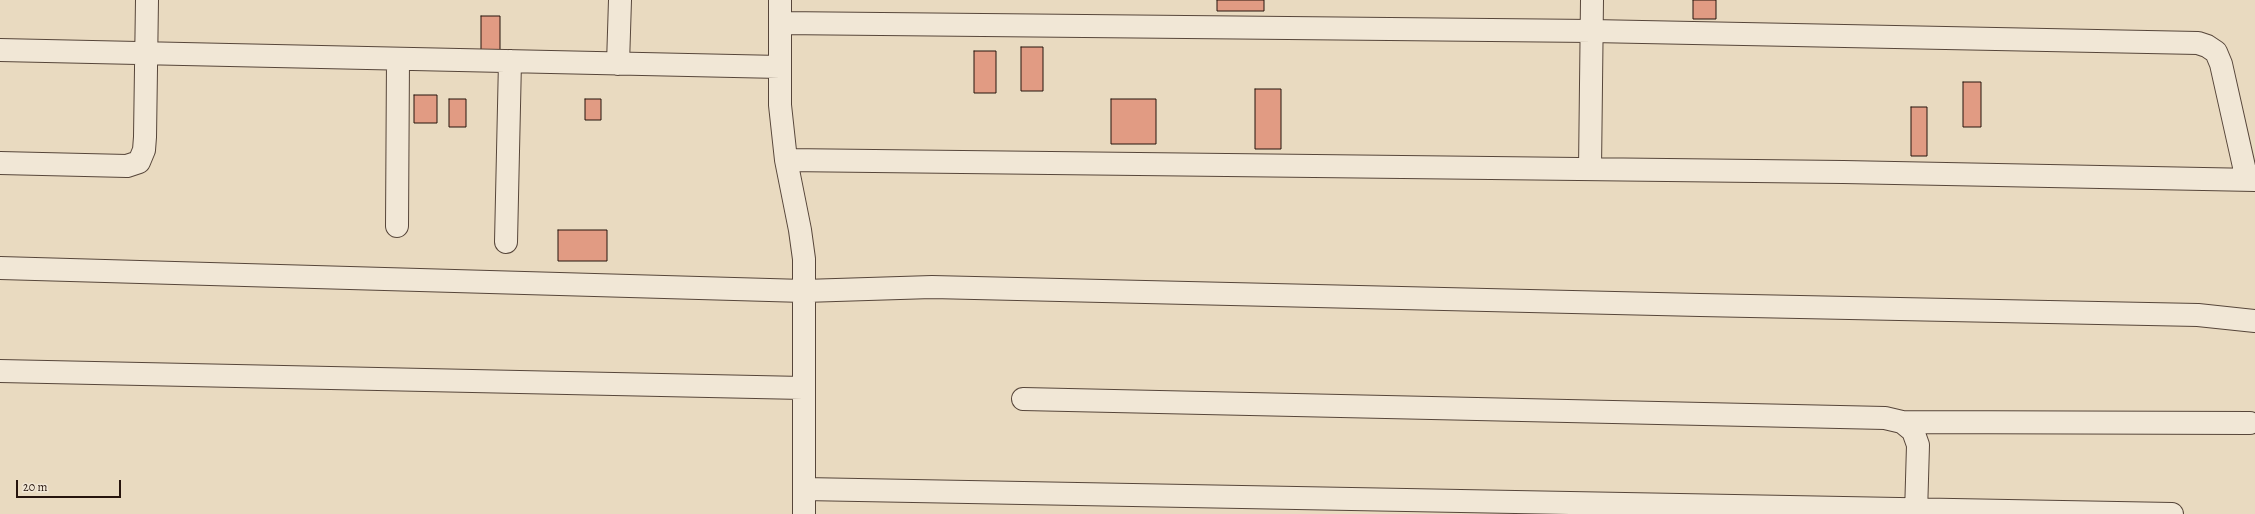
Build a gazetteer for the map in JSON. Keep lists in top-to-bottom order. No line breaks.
{"scale_bar":"20 m"}
